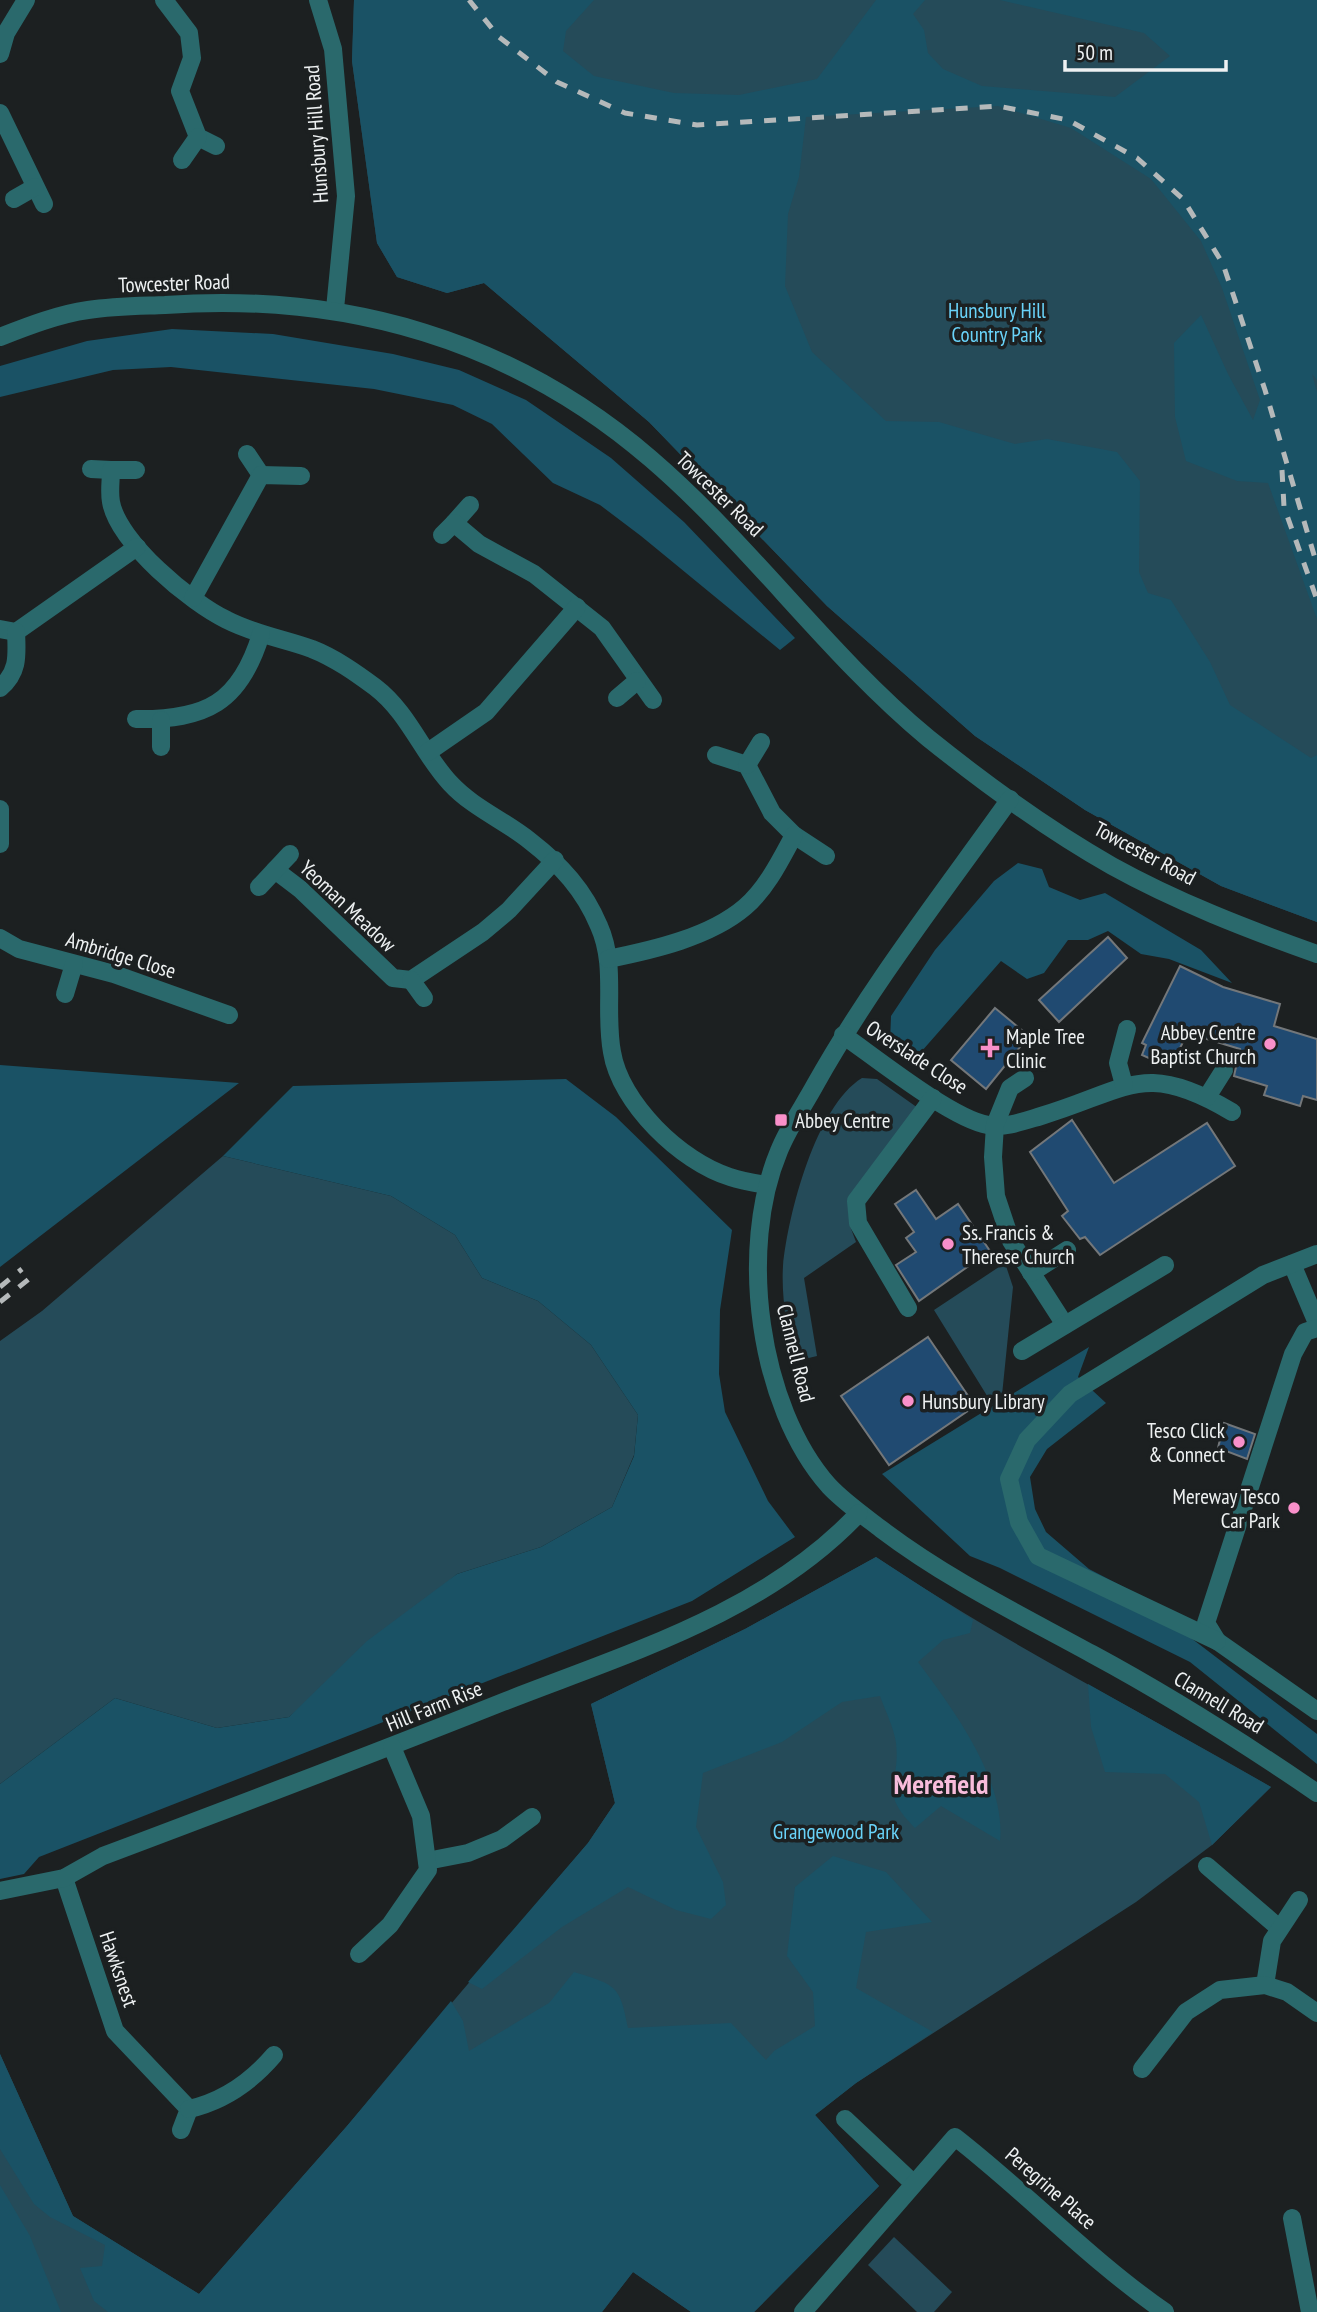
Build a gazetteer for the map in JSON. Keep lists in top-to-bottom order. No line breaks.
{"streets":{"street":["Hunsbury Hill Road","Towcester Road","Yeoman Meadow","Ambridge Close","Overslade Close","Clannell Road","Hill Farm Rise","Hawksnest","Peregrine Place"]},"crossings":[["Hunsbury Hill Road","Towcester Road"],["Towcester Road","Clannell Road"],["Overslade Close","Clannell Road"],["Clannell Road","Hill Farm Rise"],["Hill Farm Rise","Hawksnest"]],"districts":["Merefield"],"parks":["Hunsbury Hill Country Park","Grangewood Park"],"places":{"other":["Abbey Centre Baptist Church","Ss. Francis & Therese Church","Hunsbury Library","Tesco Click & Connect","Mereway Tesco Car Park"],"health":["Maple Tree Clinic"],"transit":["Abbey Centre"]},"scale_bar":"50 m"}
